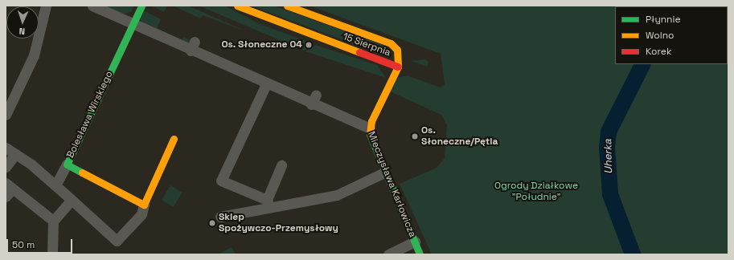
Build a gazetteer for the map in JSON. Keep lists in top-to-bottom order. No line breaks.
{"streets":{"street":["15 Sierpnia","Bolesława Wirskiego","Mieczysława Karłowicza"]},"water":["Uherka"],"parks":["Ogrody Działkowe \"Południe\""],"places":["Os. Słoneczne 04","Os. Słoneczne/Pętla","Sklep Spożywczo-Przemysłowy"],"legend":["Płynnie","Wolno","Korek"],"scale_bar":"50 m","north":"bottom"}
